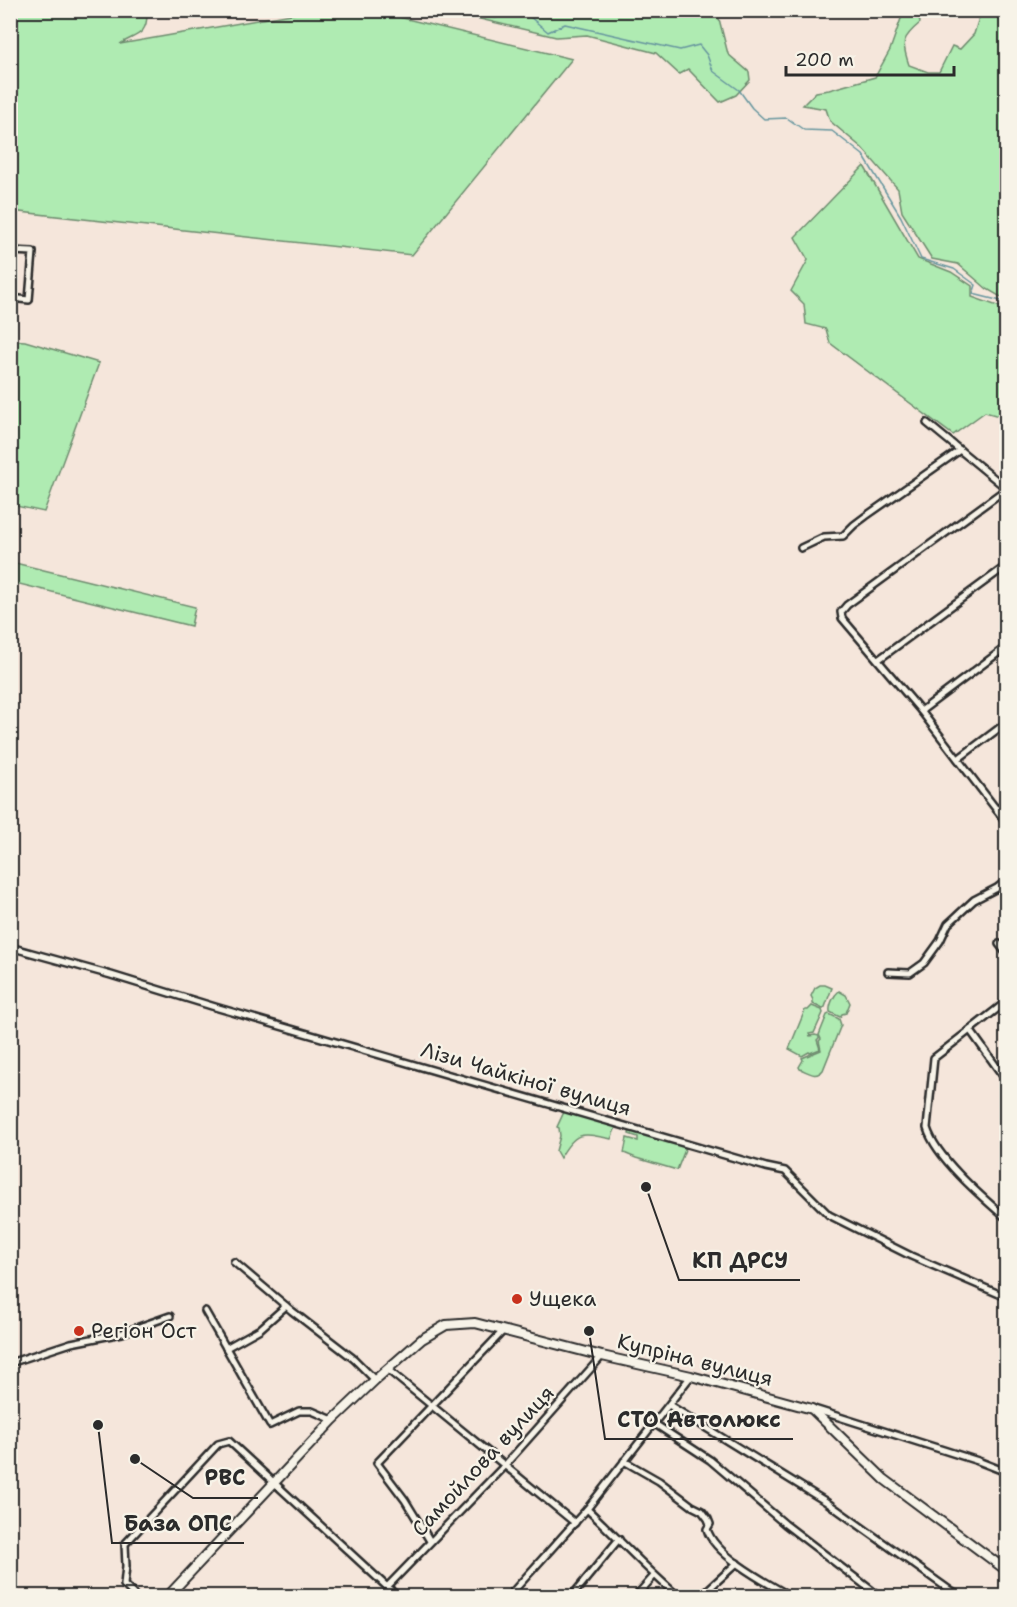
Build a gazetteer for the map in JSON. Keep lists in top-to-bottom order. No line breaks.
{"streets":{"main road":["Купріна вулиця"],"street":["Лізи Чайкіної вулиця","Самойлова вулиця"]},"crossings":[["Купріна вулиця","Самойлова вулиця"]],"places":["КП ДРСУ","Ущека","Регіон Ост","СТО Автолюкс","База ОПС","РВС"],"scale_bar":"200 m"}
